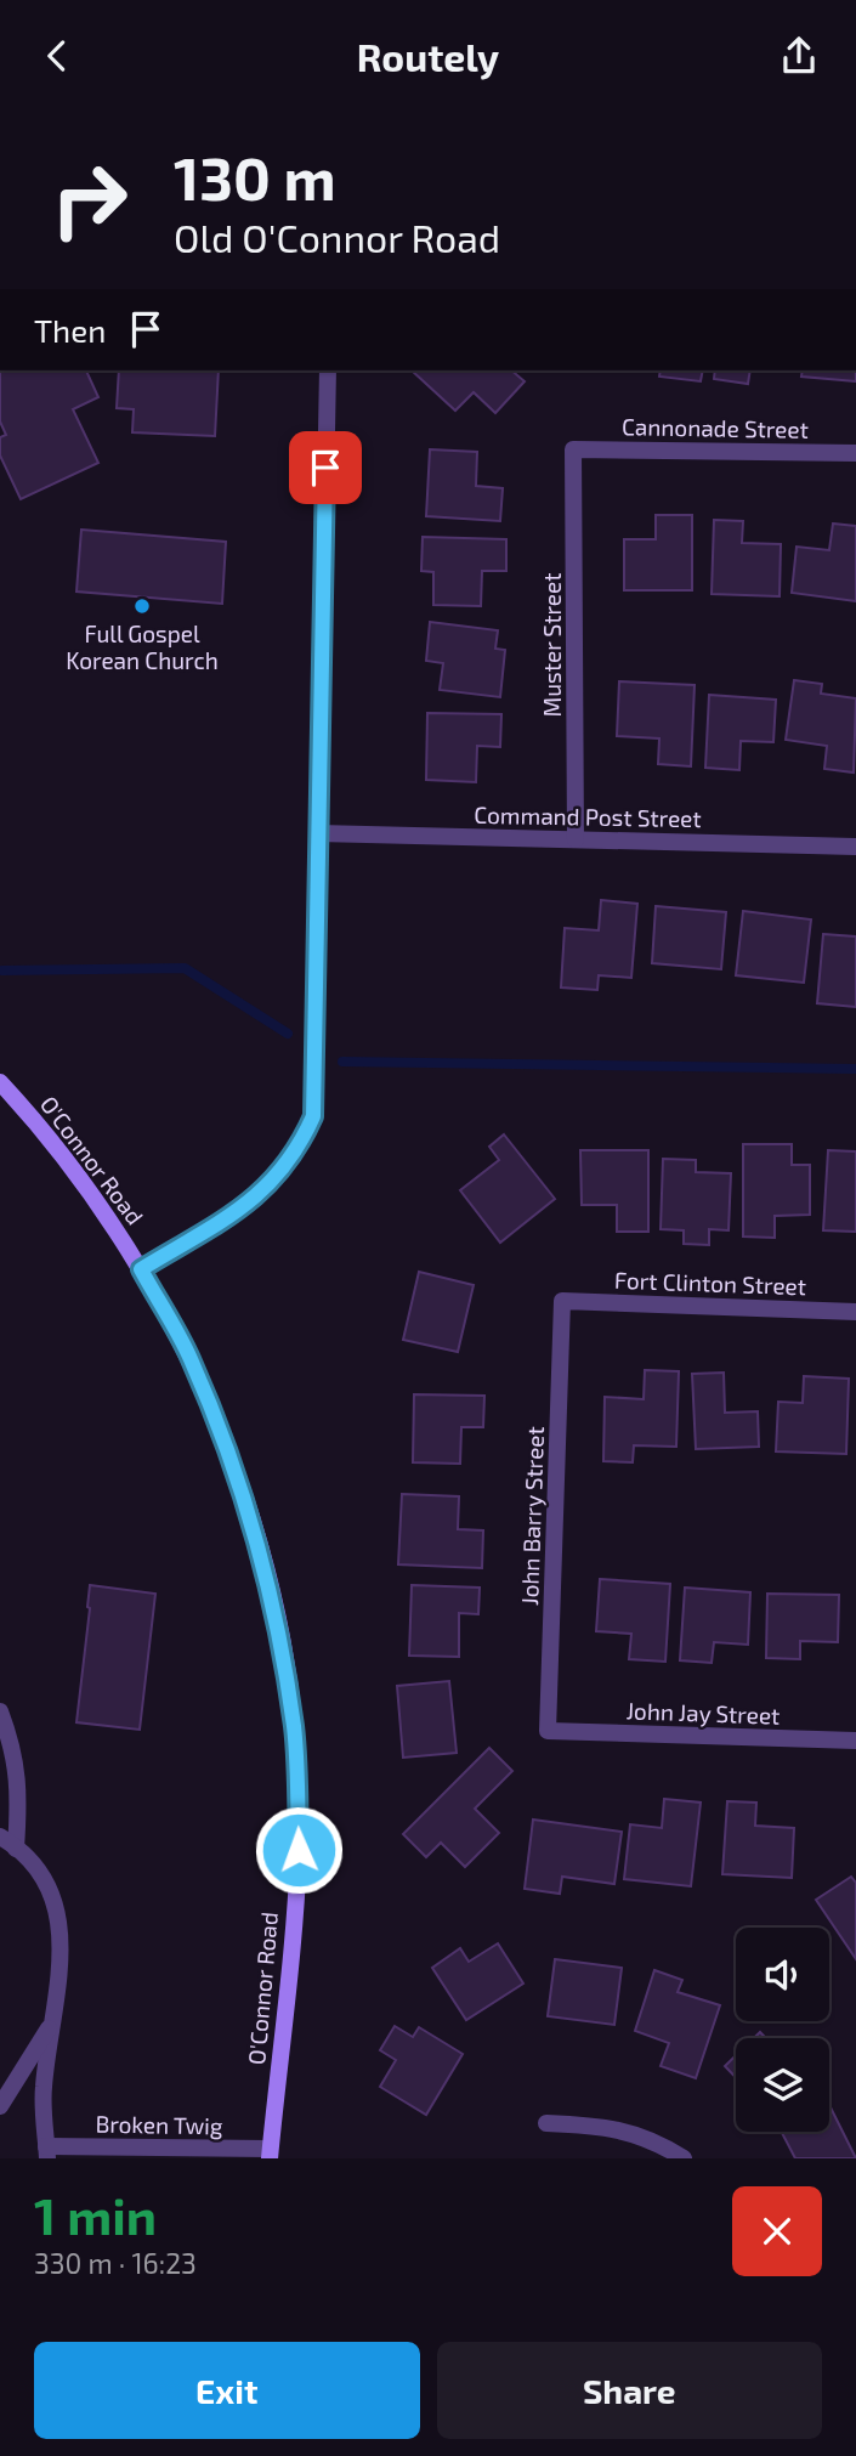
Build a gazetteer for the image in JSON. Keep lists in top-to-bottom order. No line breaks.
{"streets":{"main road":["O'Connor Road"],"street":["Cannonade Street","Muster Street","Command Post Street","Fort Clinton Street","John Barry Street","John Jay Street","Broken Twig"]},"crossings":[["Cannonade Street","Muster Street"],["Muster Street","Command Post Street"],["O'Connor Road","Broken Twig"],["Fort Clinton Street","John Barry Street"],["John Barry Street","John Jay Street"]],"places":["Full Gospel Korean Church"],"page":{"header":"Routely","turn":["130 m","Old O'Connor Road"],"then":"Then","heading":["1 min","330 m · 16:23"],"buttons":["Exit","Share"]}}
